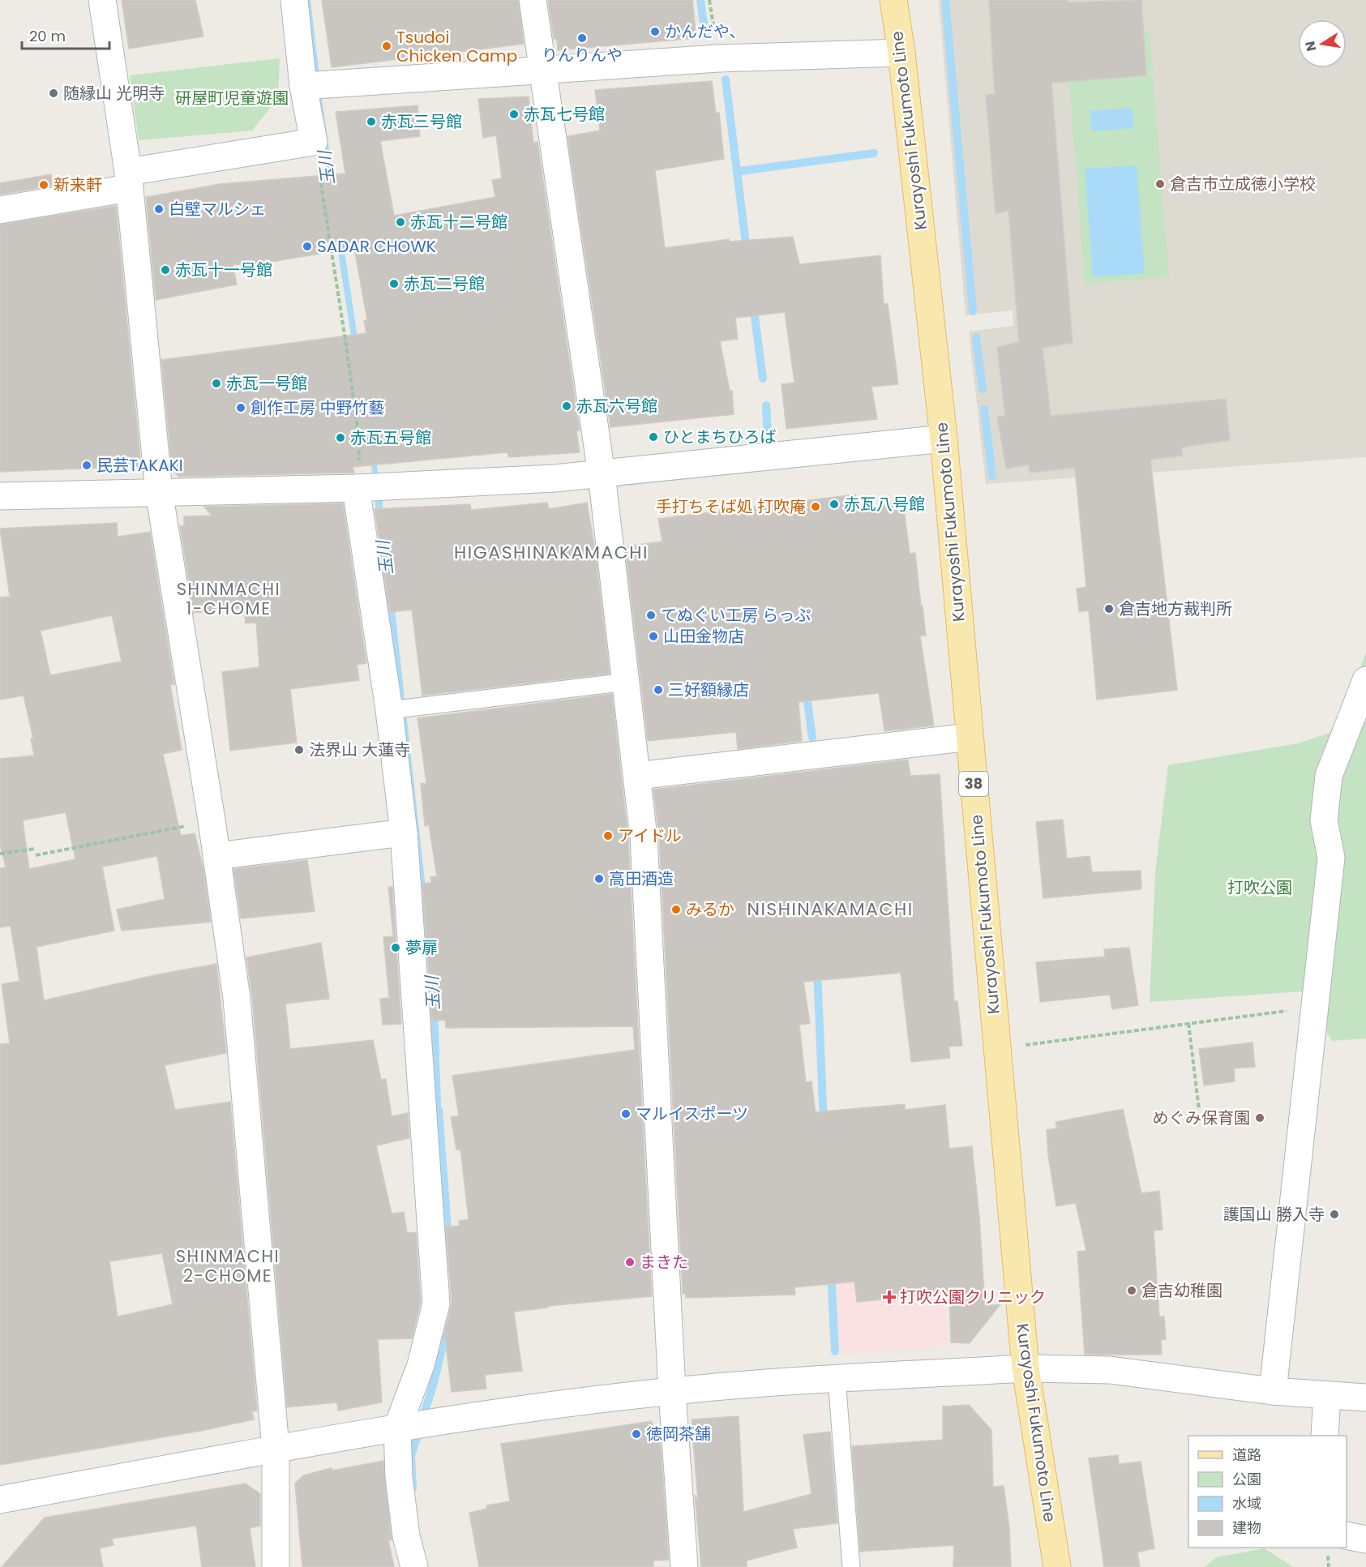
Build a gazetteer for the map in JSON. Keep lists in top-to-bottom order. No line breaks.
{"streets":{"main road":["Kurayoshi Fukumoto Line","38"]},"districts":["HIGASHINAKAMACHI","SHINMACHI 1-CHOME","NISHINAKAMACHI","SHINMACHI 2-CHOME"],"water":["玉川"],"parks":["研屋町児童遊園","打吹公園"],"places":{"other":["かんだや、","りんりんや","Tsudoi Chicken Camp","随縁山 光明寺","赤瓦七号館","赤瓦三号館","倉吉市立成徳小学校","新来軒","白壁マルシェ","赤瓦十二号館","SADAR CHOWK","赤瓦十一号館","赤瓦二号館","赤瓦一号館","赤瓦六号館","創作工房 中野竹藝","ひとまちひろば","赤瓦五号館","民芸TAKAKI","赤瓦八号館","手打ちそば処 打吹庵","倉吉地方裁判所","てぬぐい工房 らっぷ","山田金物店","三好額縁店","法界山 大蓮寺","アイドル","高田酒造","みるか","夢扉","マルイスポーツ","めぐみ保育園","護国山 勝入寺","まきた","倉吉幼稚園","徳岡茶舗"],"health":["打吹公園クリニック"]},"legend":["道路","公園","水域","建物"],"scale_bar":"20 m","north":"left"}
